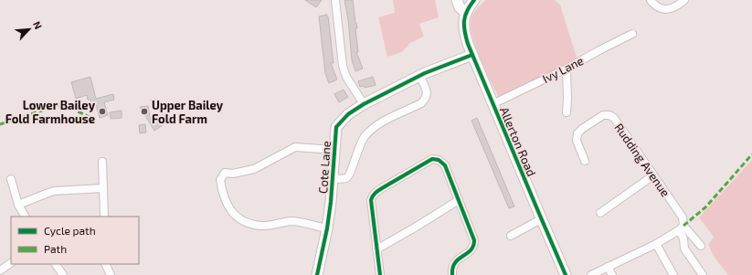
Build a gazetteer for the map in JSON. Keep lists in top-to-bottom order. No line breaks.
{"streets":{"street":["Ivy Lane","Allerton Road","Rudding Avenue","Cote Lane"]},"crossings":[["Ivy Lane","Allerton Road"],["Allerton Road","Cote Lane"]],"places":["Lower Bailey Fold Farmhouse","Upper Bailey Fold Farm"],"legend":["Cycle path","Path"],"north":"top right"}
